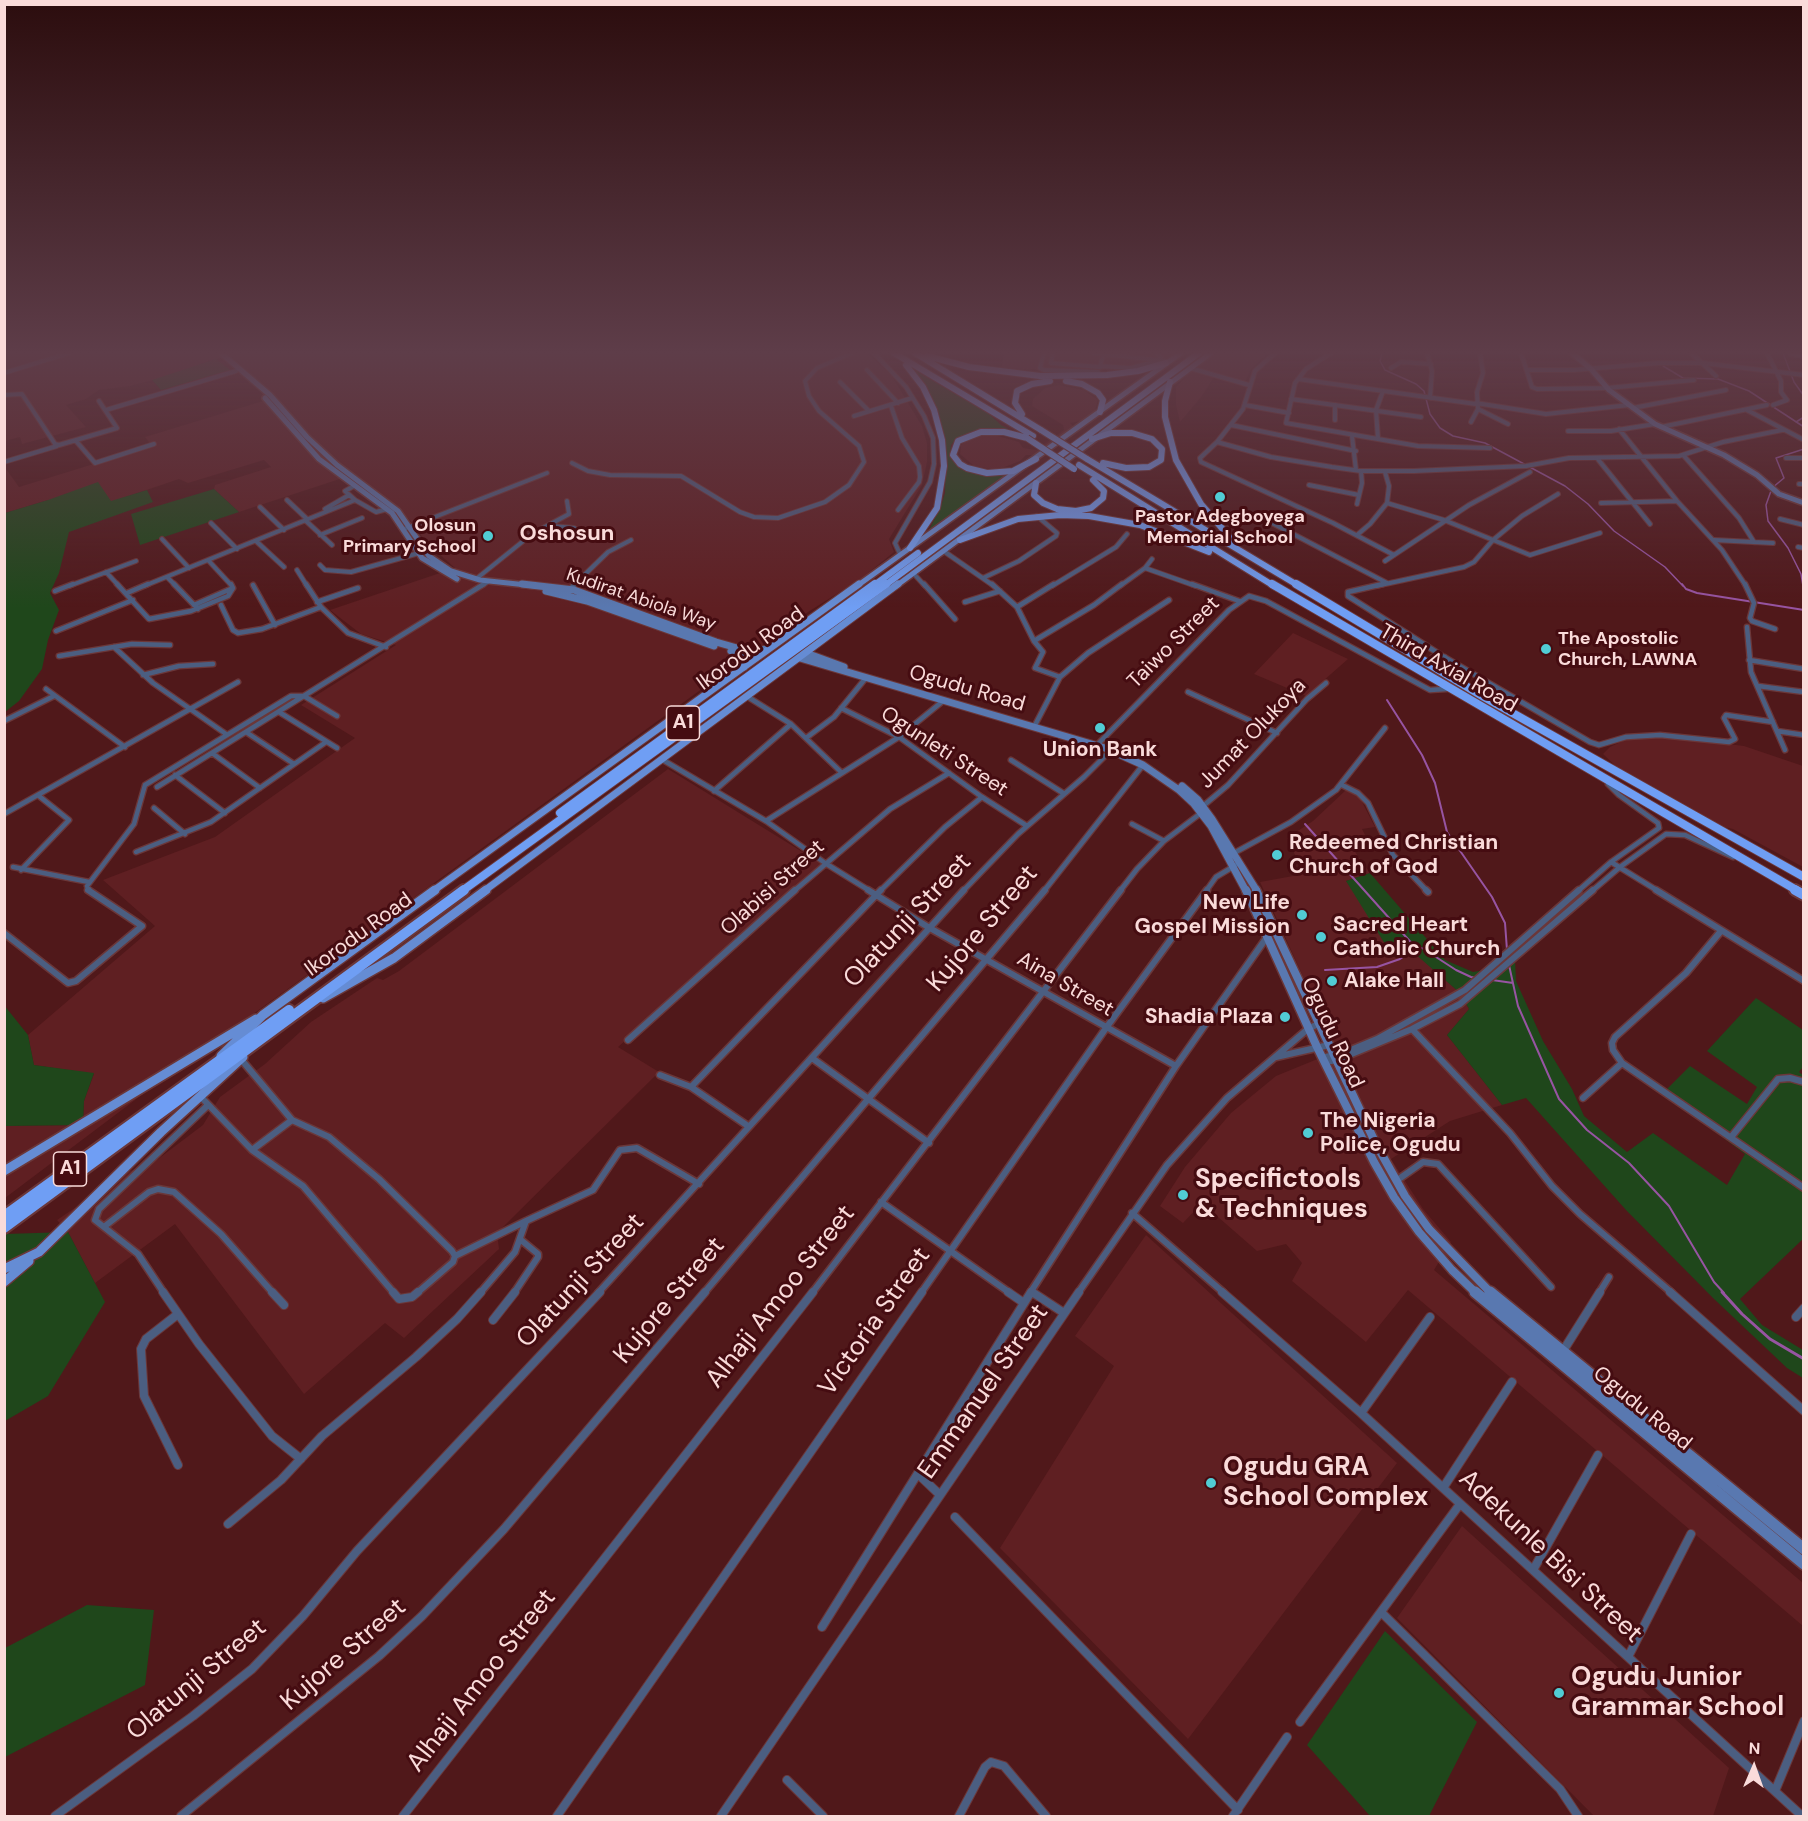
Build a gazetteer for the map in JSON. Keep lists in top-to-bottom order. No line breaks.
{"streets":{"highway":["Ikorodu Road","Third Axial Road","A1"],"main road":["Kudirat Abiola Way","Ogudu Road"],"street":["Taiwo Street","Jumat Olukoya","Ogunleti Street","Olabisi Street","Olatunji Street","Kujore Street","Aina Street","Alhaji Amoo Street","Victoria Street","Emmanuel Street","Adekunle Bisi Street"]},"crossings":[["Kudirat Abiola Way","Ikorodu Road"],["Taiwo Street","Third Axial Road"],["Taiwo Street","Ogudu Road"],["Ikorodu Road","Ogudu Road"],["Ikorodu Road","Aina Street"],["Ogudu Road","Jumat Olukoya"],["Ogudu Road","Olatunji Street"],["Ogudu Road","Kujore Street"],["Ogudu Road","Alhaji Amoo Street"],["Ogudu Road","Victoria Street"],["Ogudu Road","Emmanuel Street"],["Jumat Olukoya","Alhaji Amoo Street"],["Ogunleti Street","Olabisi Street"],["Ogunleti Street","Olatunji Street"],["Olabisi Street","Aina Street"],["Olatunji Street","Aina Street"],["Kujore Street","Aina Street"],["Aina Street","Alhaji Amoo Street"],["Aina Street","Victoria Street"],["Aina Street","Emmanuel Street"],["Emmanuel Street","Adekunle Bisi Street"]],"districts":["Oshosun"],"places":["Pastor Adegboyega Memorial School","Olosun Primary School","The Apostolic Church, LAWNA","Union Bank","Redeemed Christian Church of God","New Life Gospel Mission","Sacred Heart Catholic Church","Alake Hall","Shadia Plaza","The Nigeria Police, Ogudu","Specifictools & Techniques","Ogudu GRA School Complex","Ogudu Junior Grammar School"],"north":"top"}
